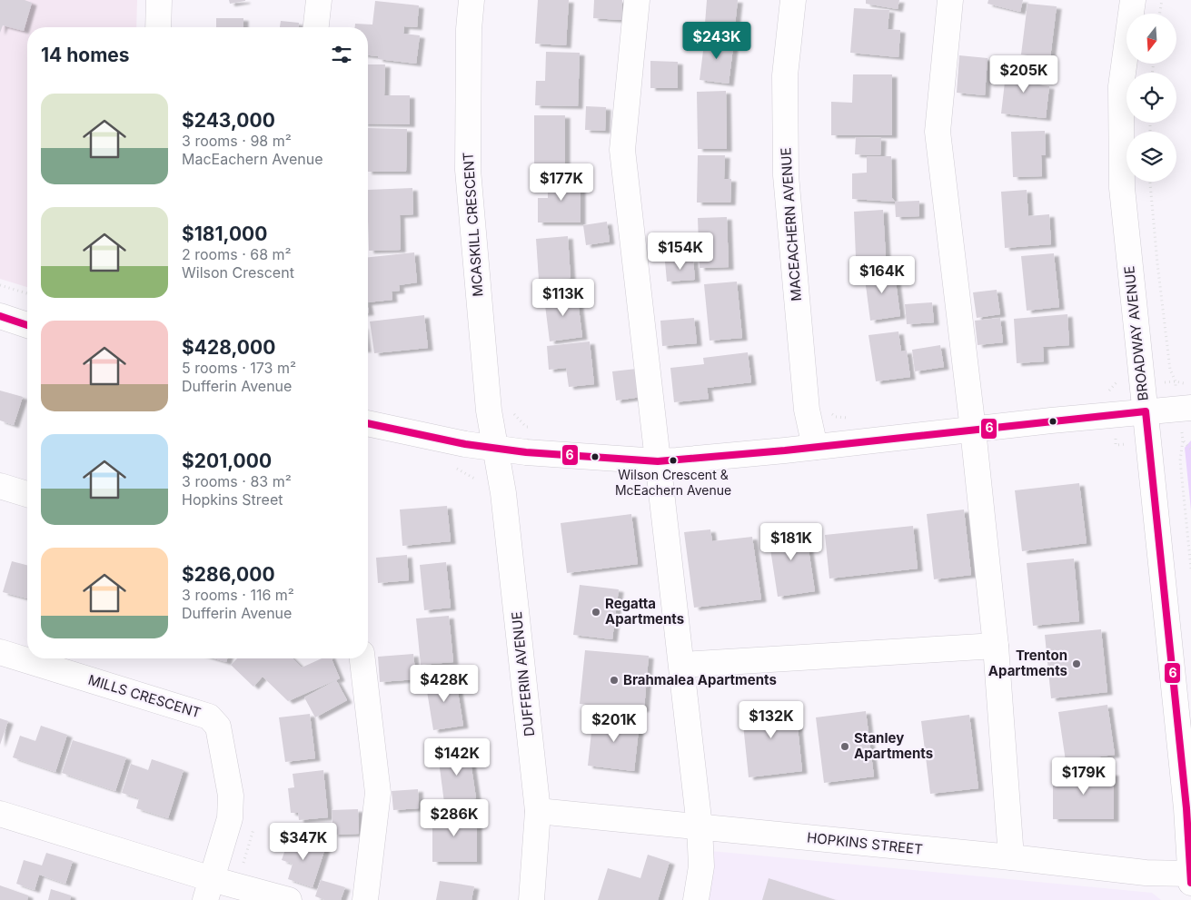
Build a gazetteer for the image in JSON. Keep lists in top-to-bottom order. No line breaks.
{"streets":{"street":["MCASKILL CRESCENT","MACEACHERN AVENUE","BROADWAY AVENUE","DUFFERIN AVENUE","MILLS CRESCENT","HOPKINS STREET"]},"crossings":[["MCASKILL CRESCENT","DUFFERIN AVENUE"],["BROADWAY AVENUE","HOPKINS STREET"],["DUFFERIN AVENUE","HOPKINS STREET"]],"places":["Wilson Crescent & McEachern Avenue","Regatta Apartments","Trenton Apartments","Brahmalea Apartments","Stanley Apartments"],"lines":["transit line 6"],"north":"bottom","page":{"price":["$243K","$205K","$177K","$154K","$164K","$113K","$181K","$428K","$132K","$201K","$142K","$179K","$286K","$347K"],"heading":"14 homes","list":[{"name":"$243,000","note":"3 rooms · 98 m² · MacEachern Avenue"},{"name":"$181,000","note":"2 rooms · 68 m² · Wilson Crescent"},{"name":"$428,000","note":"5 rooms · 173 m² · Dufferin Avenue"},{"name":"$201,000","note":"3 rooms · 83 m² · Hopkins Street"},{"name":"$286,000","note":"3 rooms · 116 m² · Dufferin Avenue"}]}}
